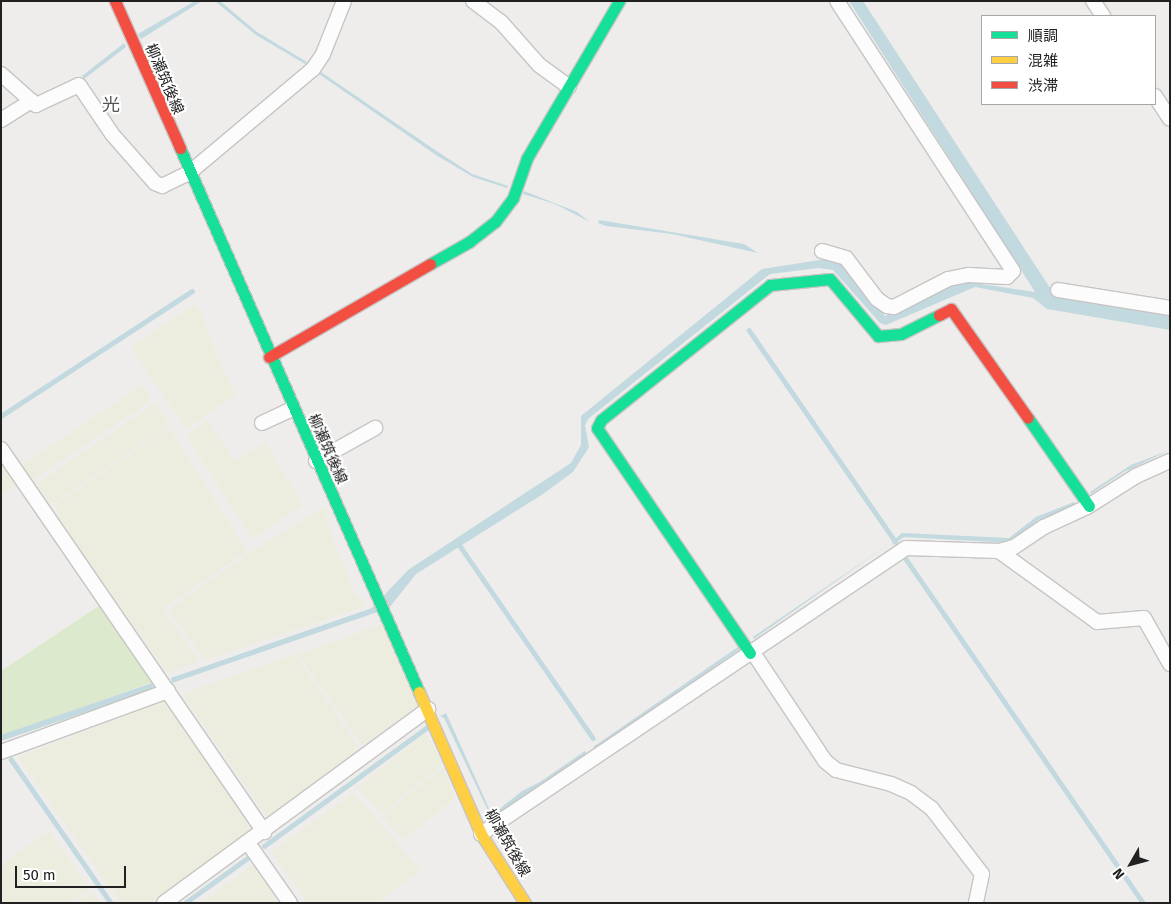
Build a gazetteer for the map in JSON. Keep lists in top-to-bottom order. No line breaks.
{"streets":{"street":["柳瀬筑後線"]},"districts":["光"],"legend":["順調","混雑","渋滞"],"scale_bar":"50 m","north":"bottom left"}
